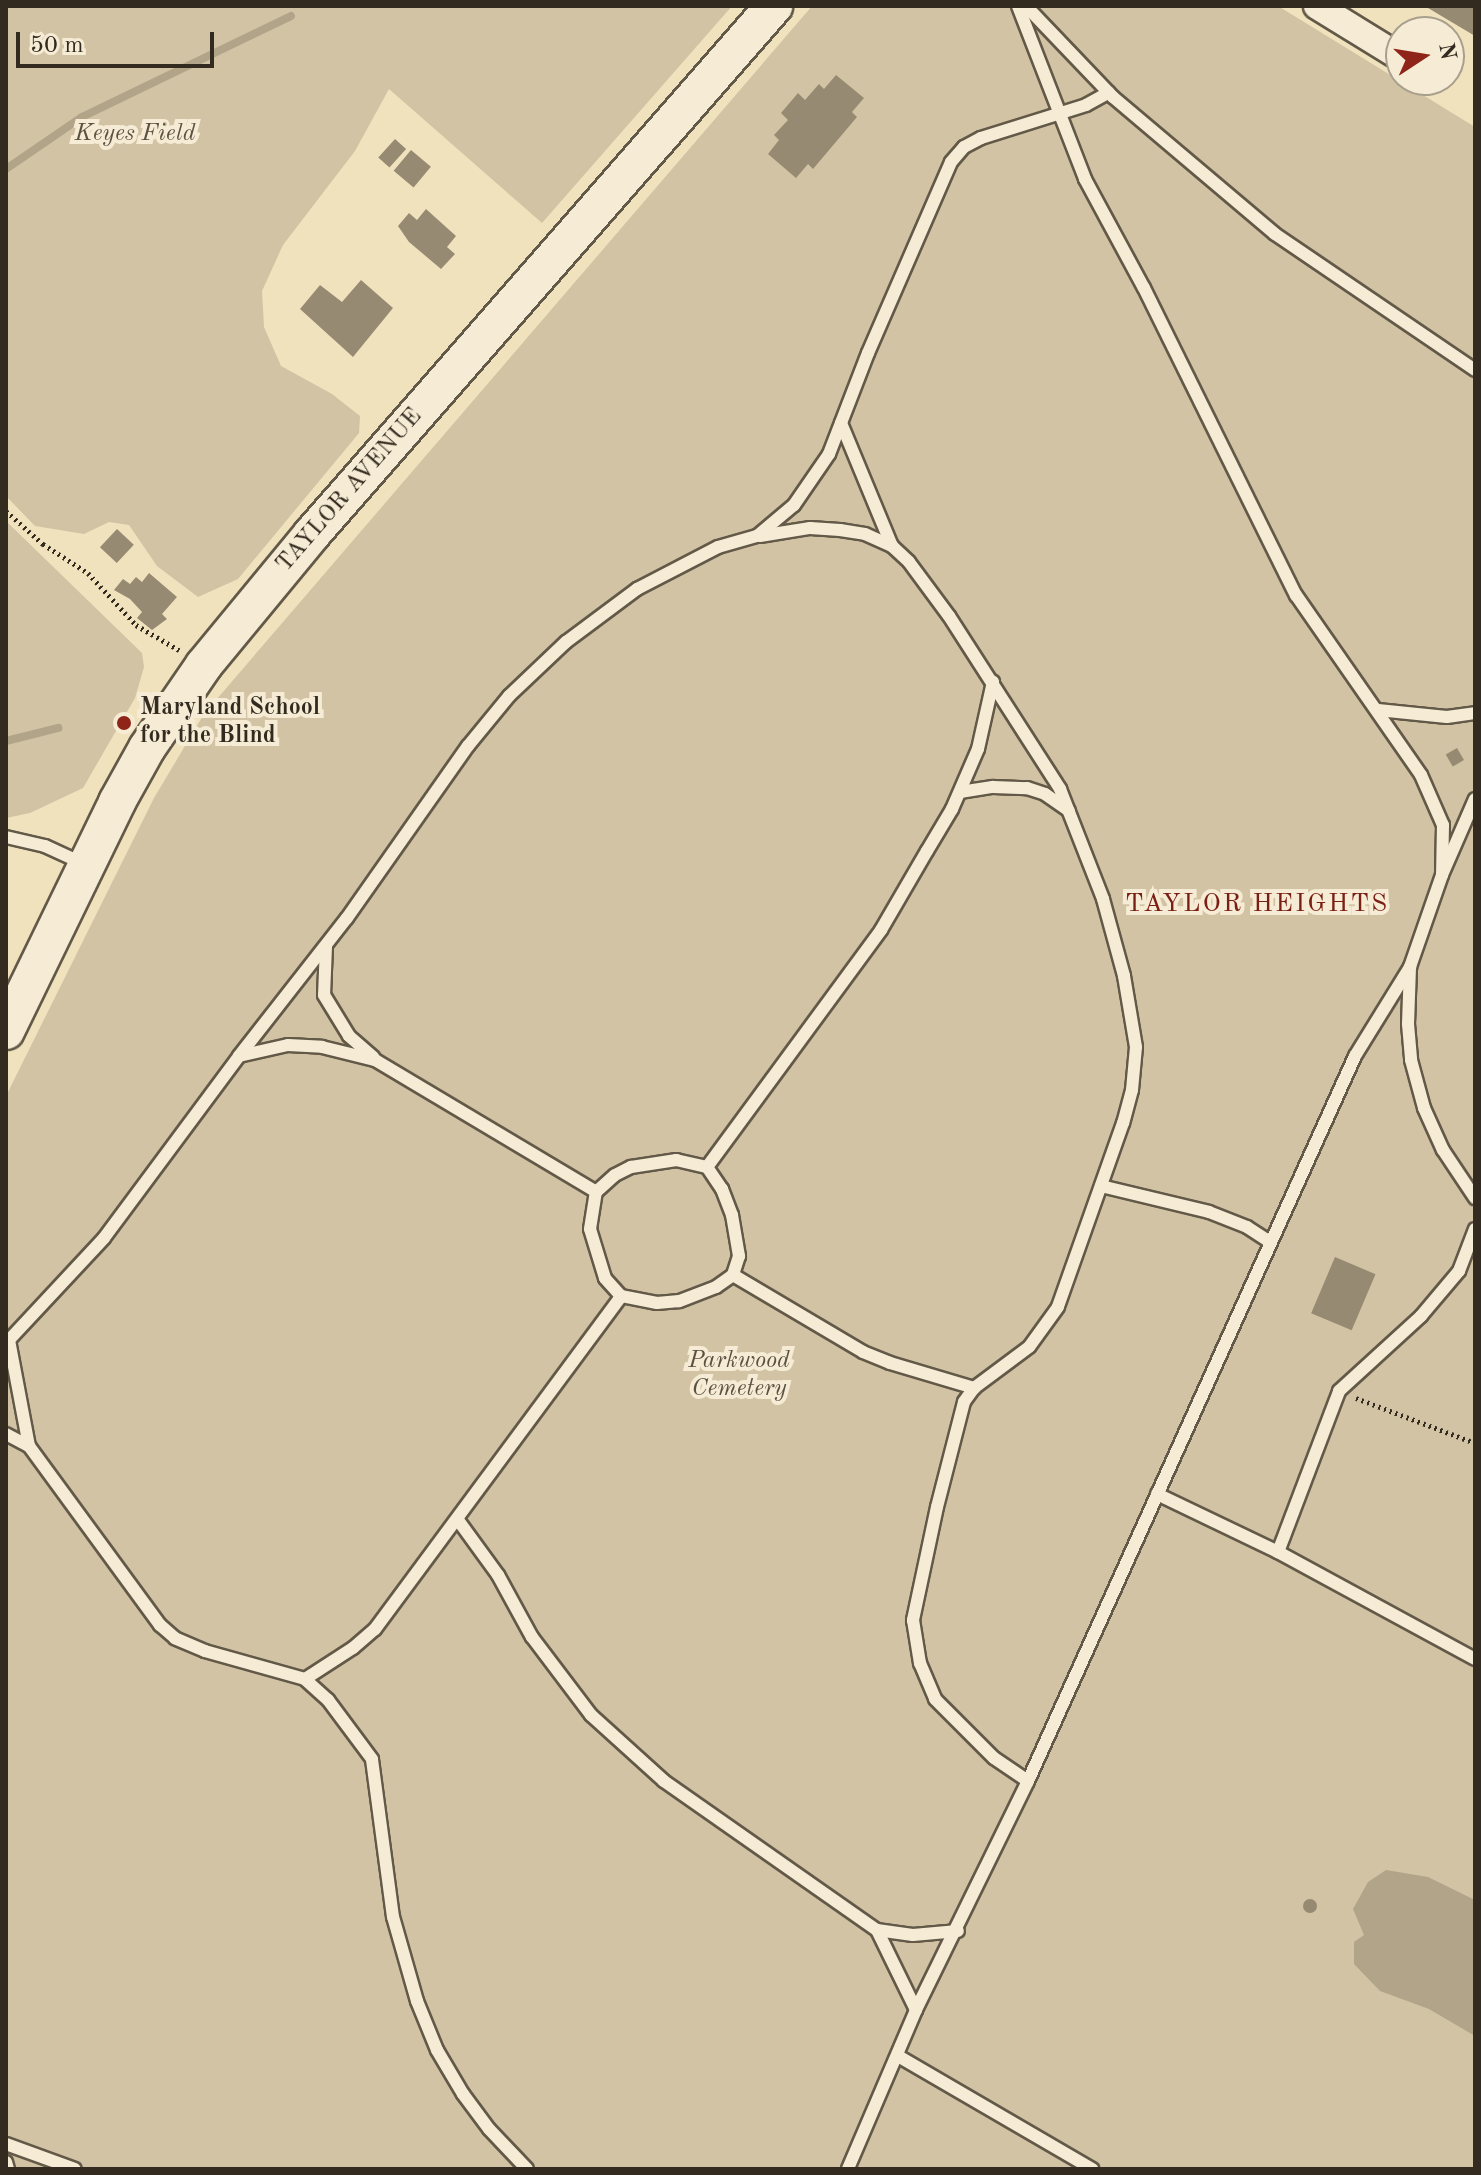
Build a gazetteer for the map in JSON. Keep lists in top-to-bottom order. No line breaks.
{"streets":{"main road":["TAYLOR AVENUE"]},"districts":["TAYLOR HEIGHTS"],"parks":["Keyes Field","Parkwood Cemetery"],"places":["Maryland School for the Blind"],"scale_bar":"50 m","north":"right"}
